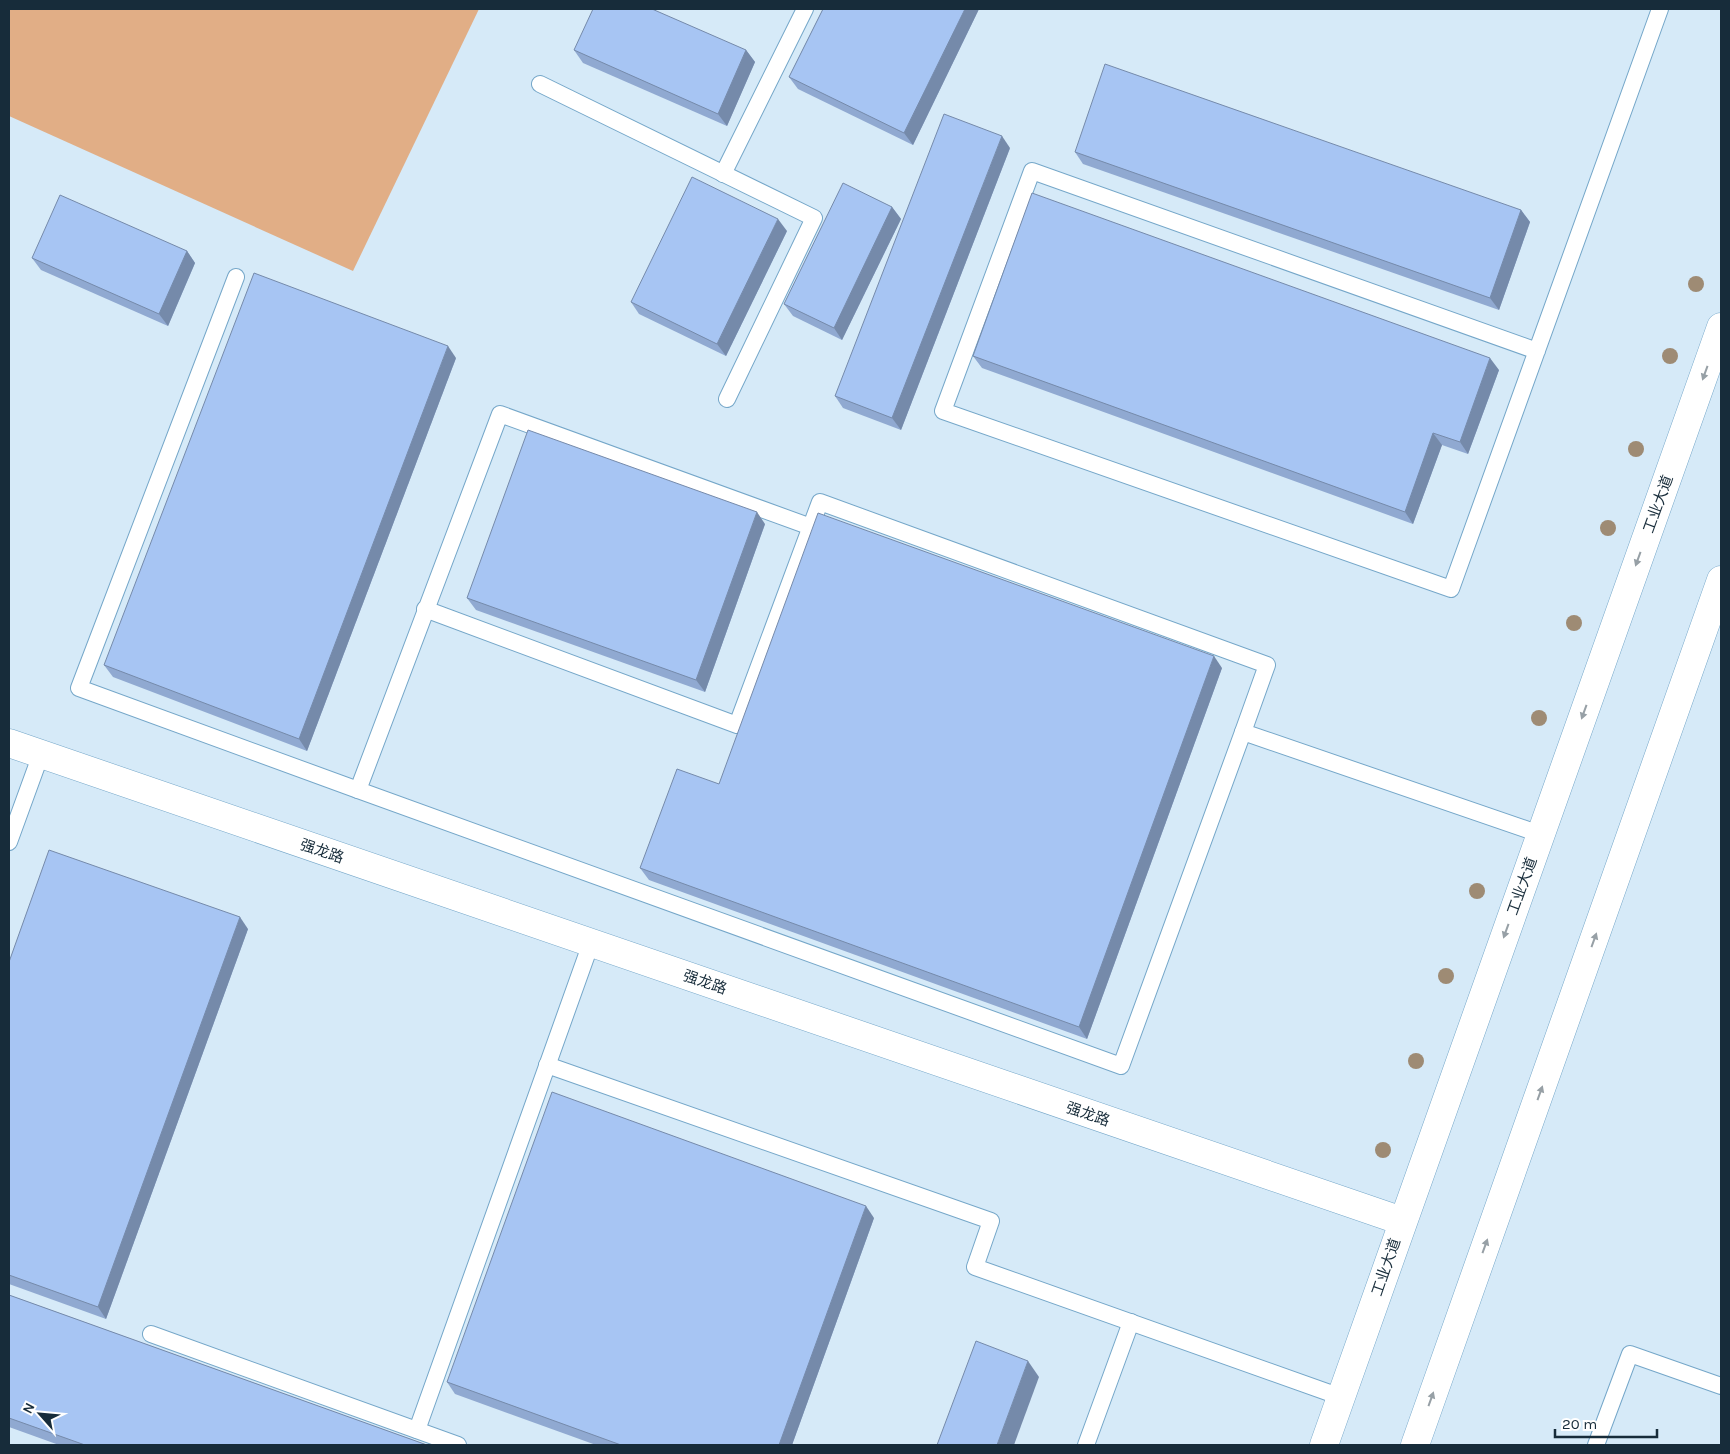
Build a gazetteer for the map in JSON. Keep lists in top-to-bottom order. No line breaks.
{"streets":{"main road":["工业大道","强龙路"]},"crossings":[["工业大道","强龙路"]],"scale_bar":"20 m","north":"top left"}
